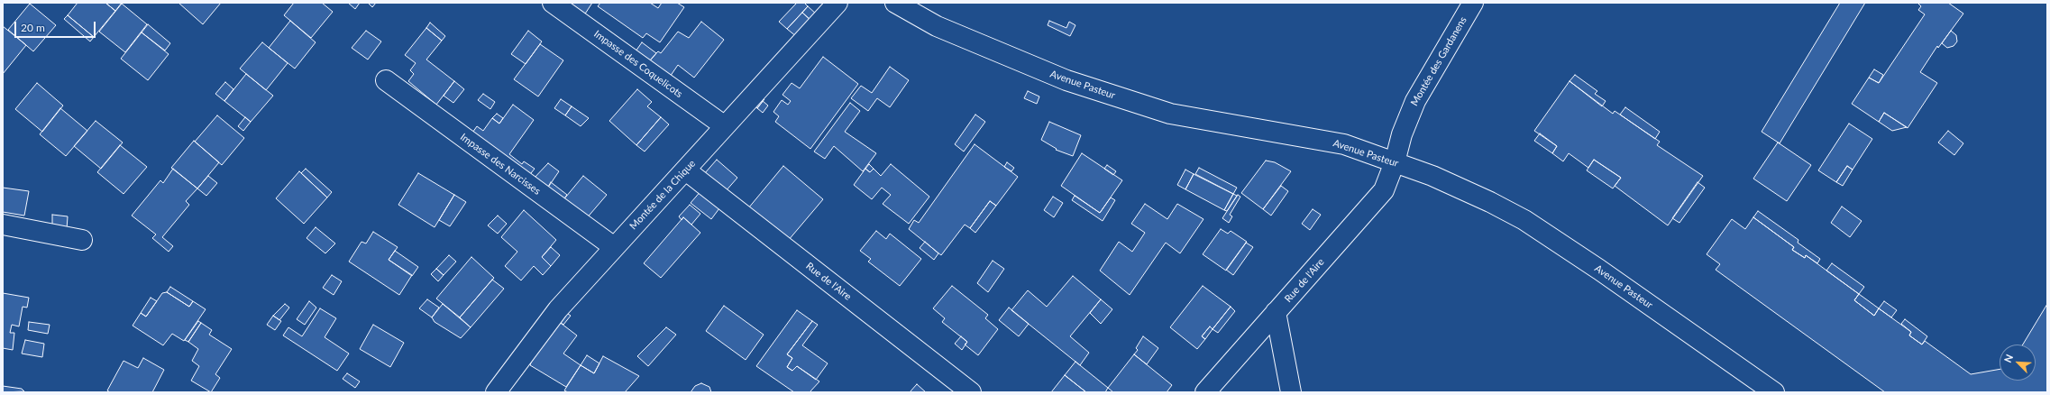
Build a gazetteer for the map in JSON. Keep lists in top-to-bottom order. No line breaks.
{"streets":{"street":["Montée des Gardanens","Impasse des Coquelicots","Avenue Pasteur","Impasse des Narcisses","Montée de la Chique","Rue de l'Aire"]},"crossings":[["Montée des Gardanens","Avenue Pasteur"],["Montée des Gardanens","Rue de l'Aire"],["Impasse des Coquelicots","Montée de la Chique"],["Avenue Pasteur","Rue de l'Aire"],["Impasse des Narcisses","Montée de la Chique"],["Montée de la Chique","Rue de l'Aire"]],"scale_bar":"20 m","north":"top left"}
